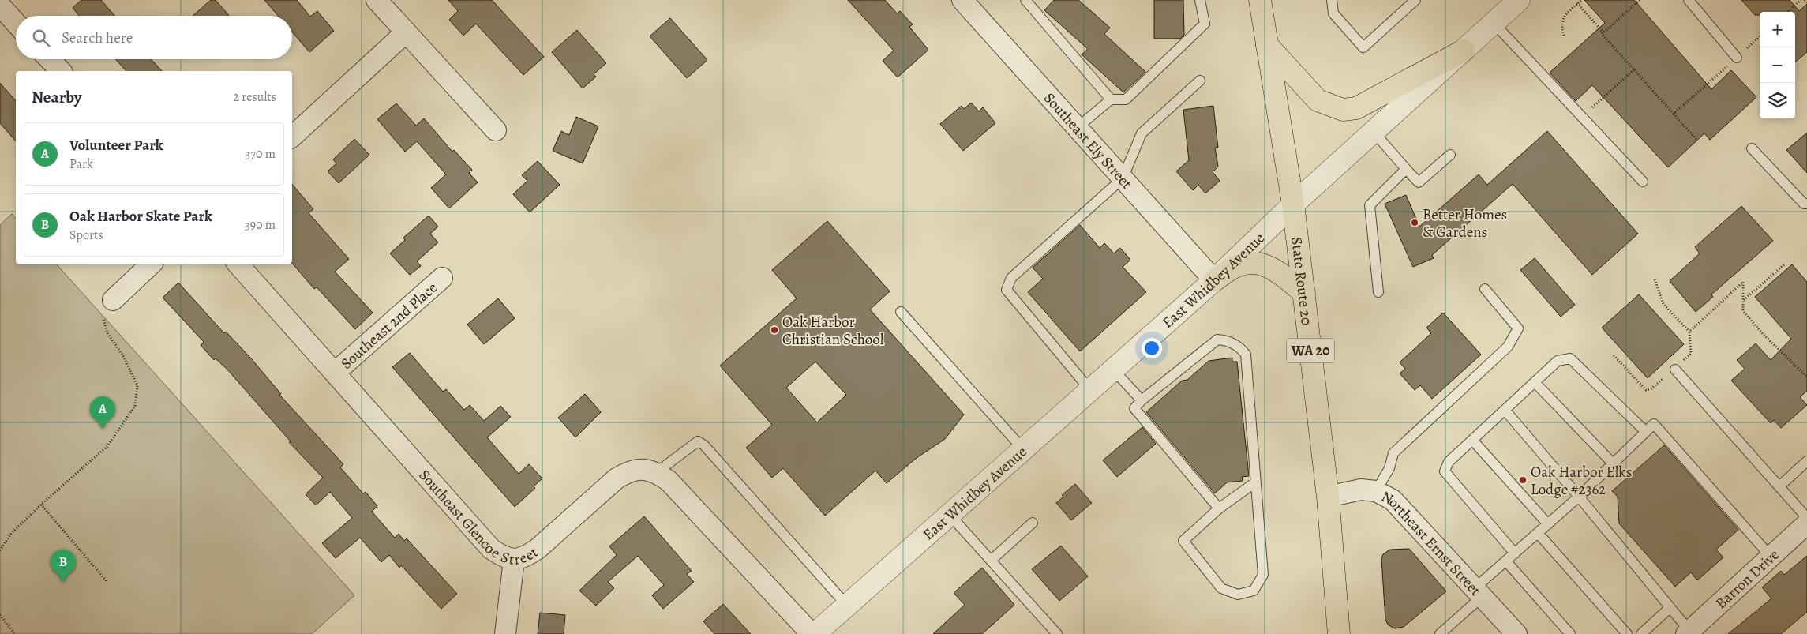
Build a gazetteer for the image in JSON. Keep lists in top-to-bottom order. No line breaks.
{"streets":{"main road":["State Route 20","WA 20"],"street":["Southeast Ely Street","East Whidbey Avenue","Southeast 2nd Place","Southeast Glencoe Street","Northeast Ernst Street","Barron Drive"]},"crossings":[["Southeast Ely Street","East Whidbey Avenue"],["East Whidbey Avenue","State Route 20"],["State Route 20","Northeast Ernst Street"],["Southeast 2nd Place","Southeast Glencoe Street"]],"places":["Better Homes & Gardens","Oak Harbor Christian School","Oak Harbor Elks Lodge #2362"],"page":{"map_buttons":["+","−"],"search":"Search here","heading":["Nearby","2 results"],"list":[{"mark":"A","name":"Volunteer Park","note":"Park","value":"370 m"},{"mark":"B","name":"Oak Harbor Skate Park","note":"Sports","value":"390 m"}],"pins":["A","B"]}}
